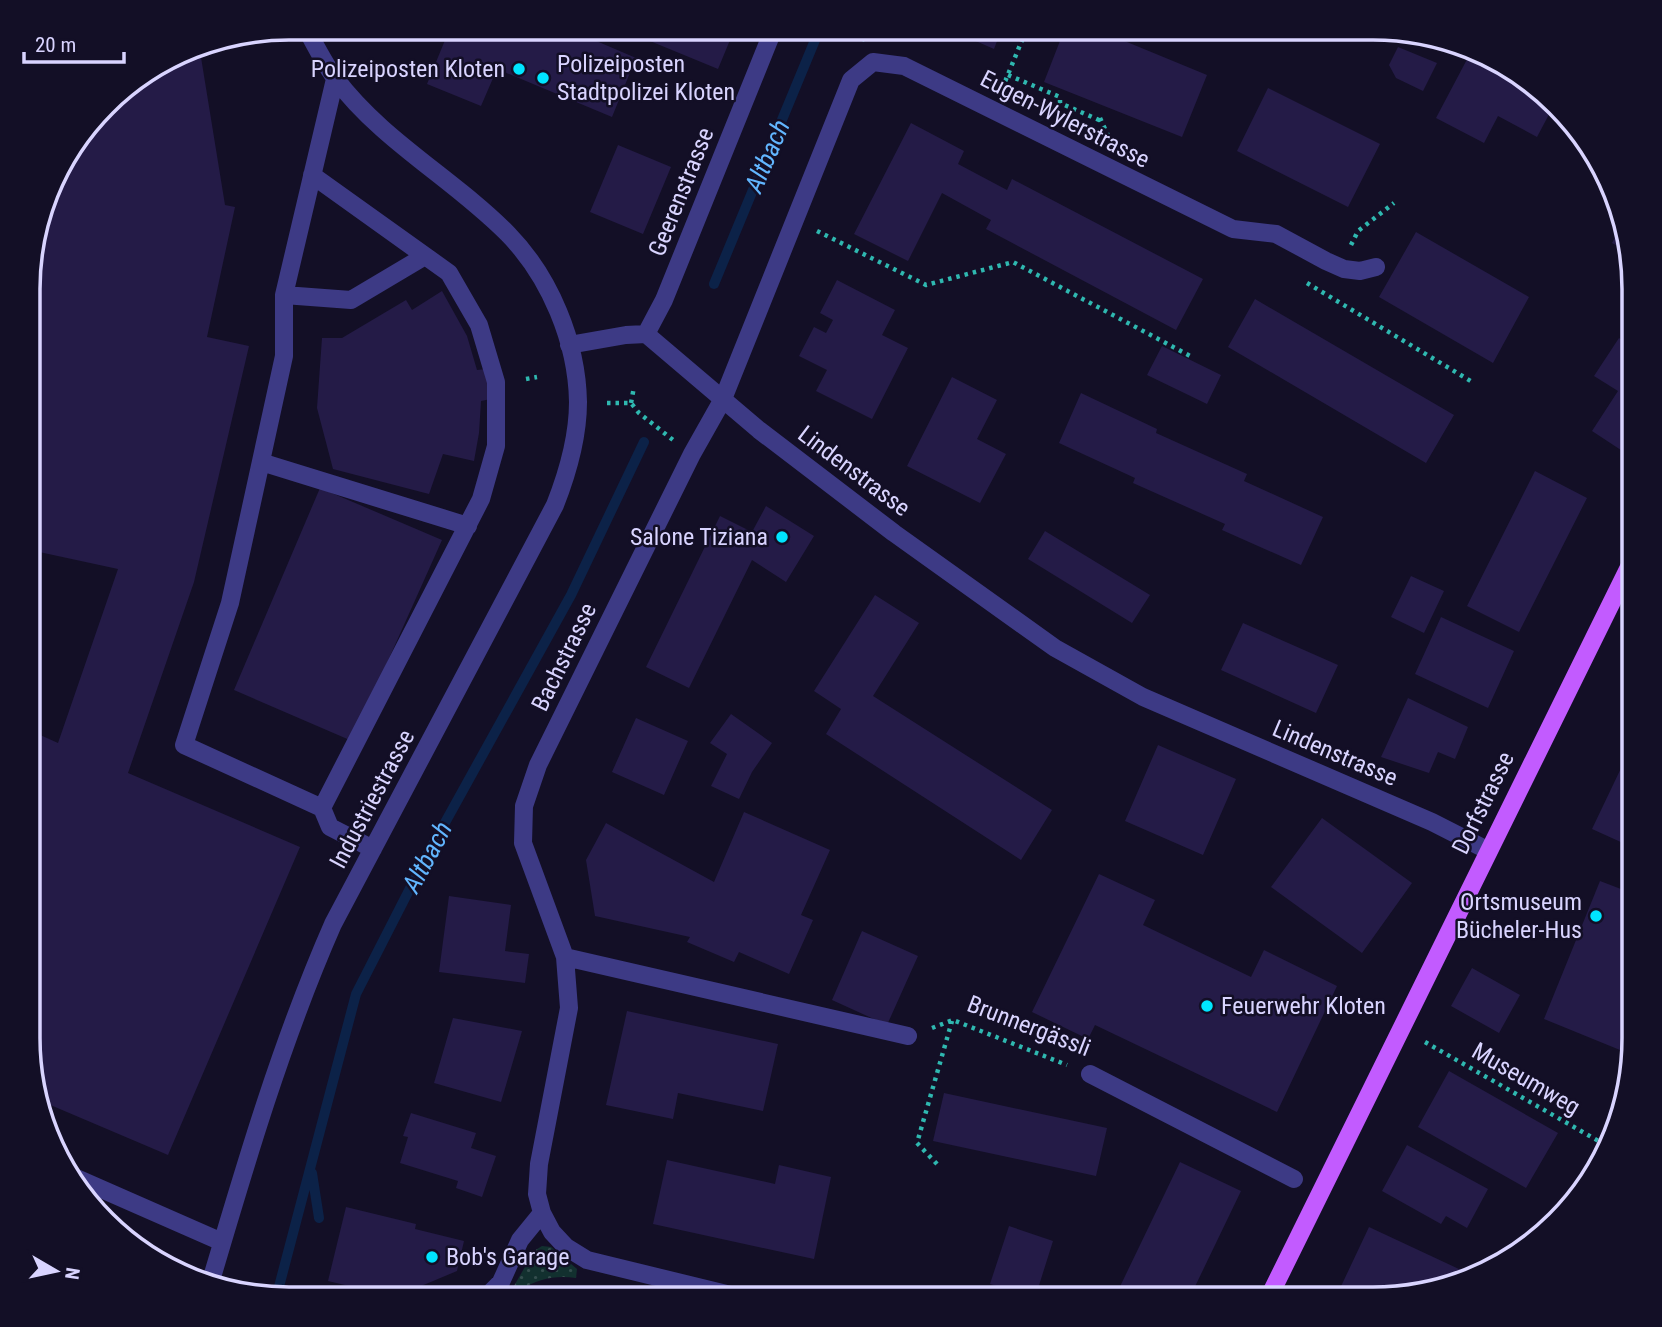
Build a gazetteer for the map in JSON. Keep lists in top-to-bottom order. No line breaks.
{"streets":{"main road":["Dorfstrasse"],"street":["Eugen-Wylerstrasse","Geerenstrasse","Lindenstrasse","Bachstrasse","Industriestrasse","Brunnergässli"],"path":["Museumweg"]},"crossings":[["Eugen-Wylerstrasse","Bachstrasse"],["Geerenstrasse","Lindenstrasse"],["Lindenstrasse","Bachstrasse"],["Lindenstrasse","Dorfstrasse"]],"water":["Altbach"],"places":["Polizeiposten Kloten","Polizeiposten Stadtpolizei Kloten","Salone Tiziana","Ortsmuseum Bücheler-Hus","Feuerwehr Kloten","Bob's Garage"],"scale_bar":"20 m","north":"right"}
